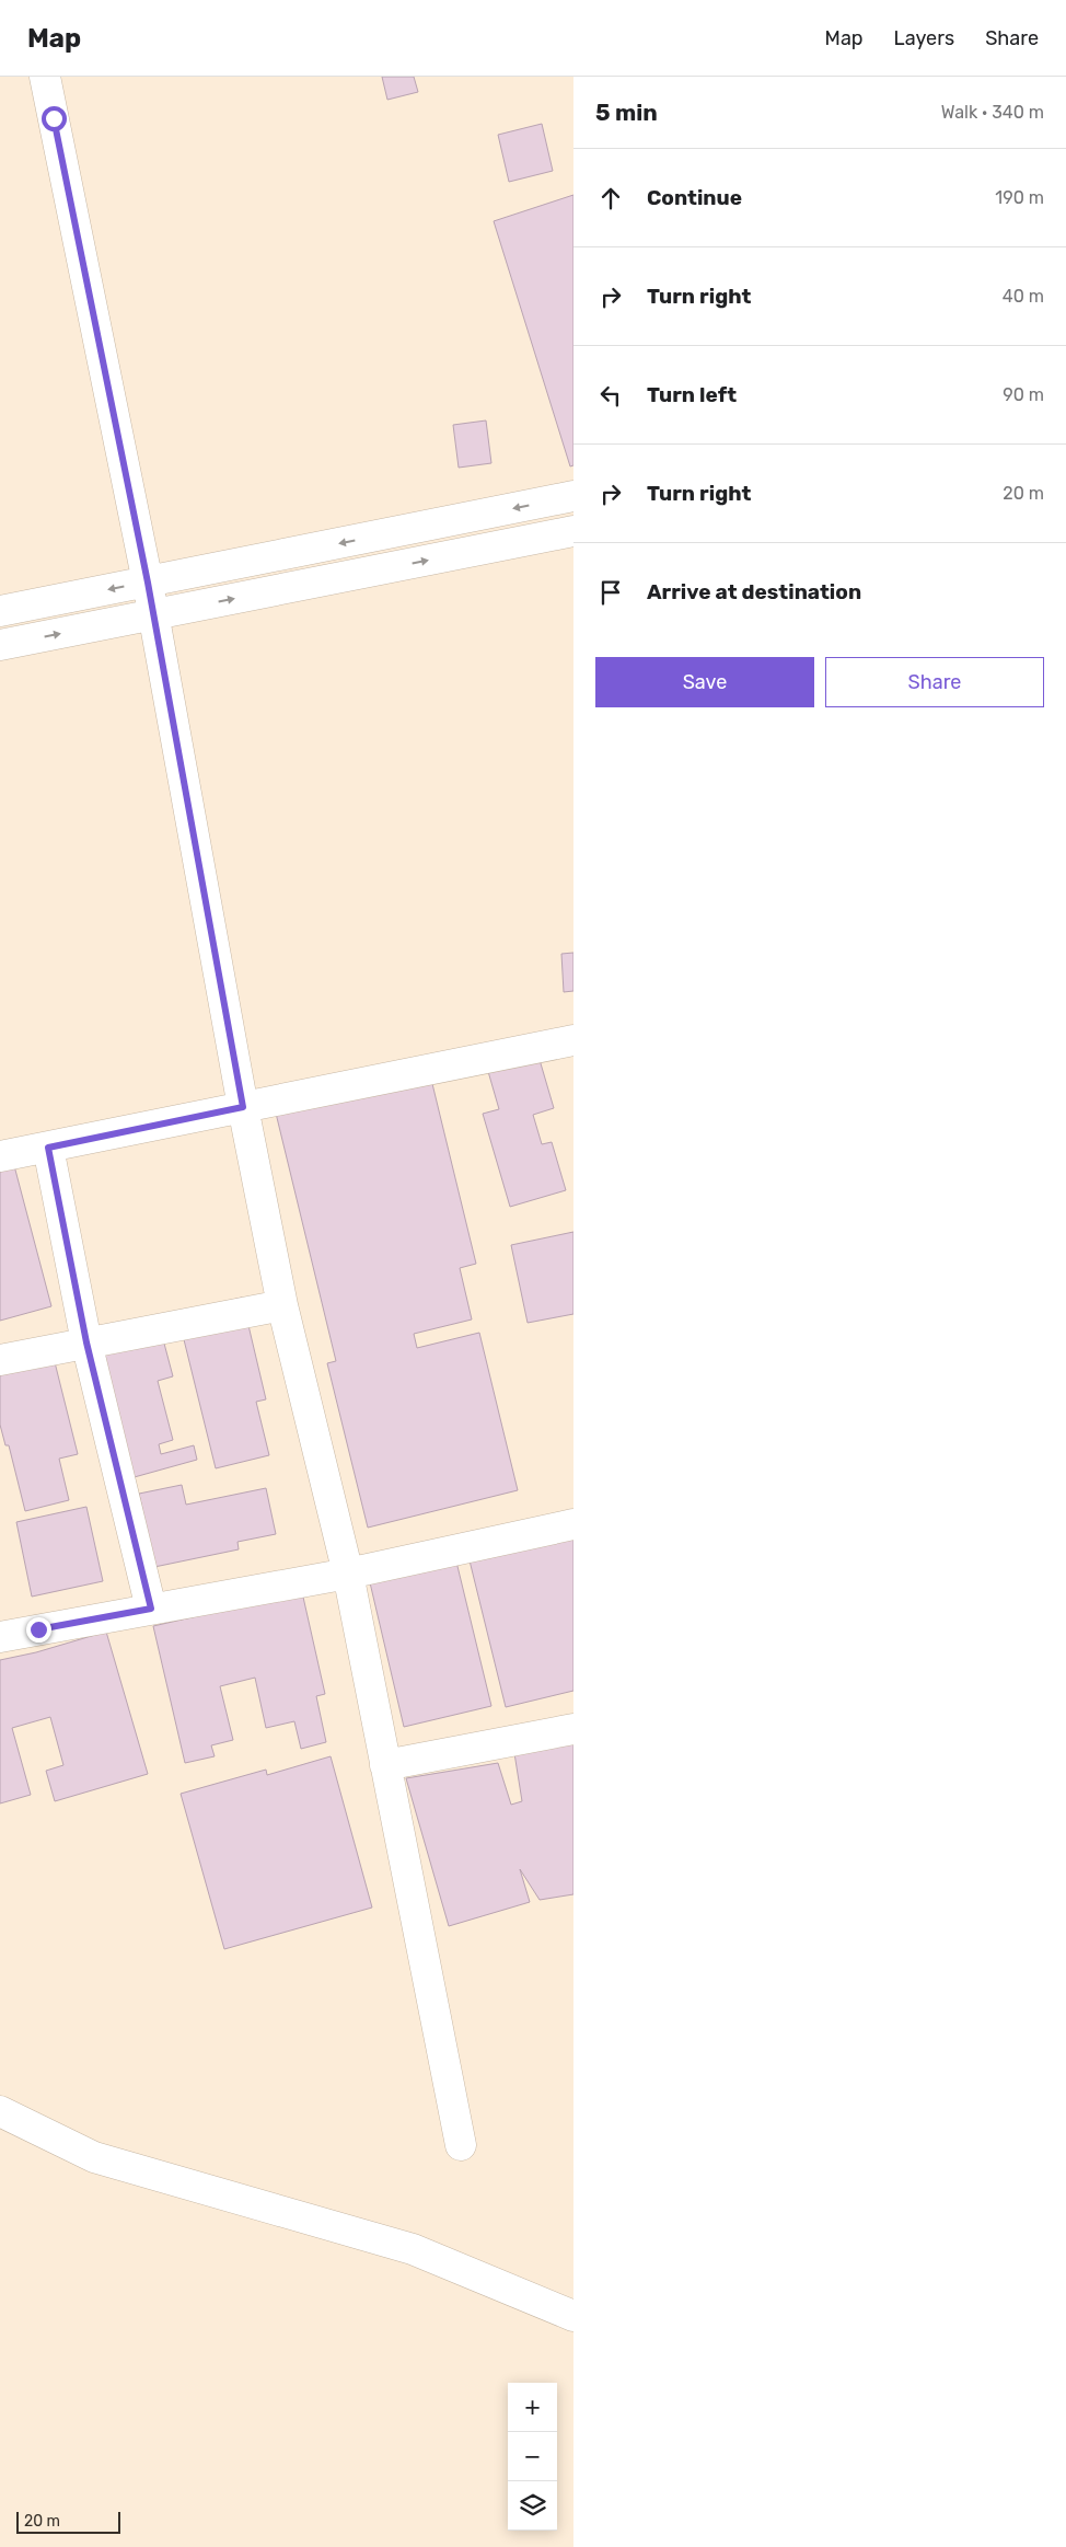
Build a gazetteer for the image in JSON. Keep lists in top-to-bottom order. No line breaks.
{"scale_bar":"20 m","page":{"header":"Map","nav":["Map","Layers","Share"],"heading":["5 min","Walk · 340 m"],"list":[["Continue","190 m"],["Turn right","40 m"],["Turn left","90 m"],["Turn right","20 m"],"Arrive at destination"],"buttons":["Save","Share"],"map_buttons":["+","−"],"scale":"20 m"}}
